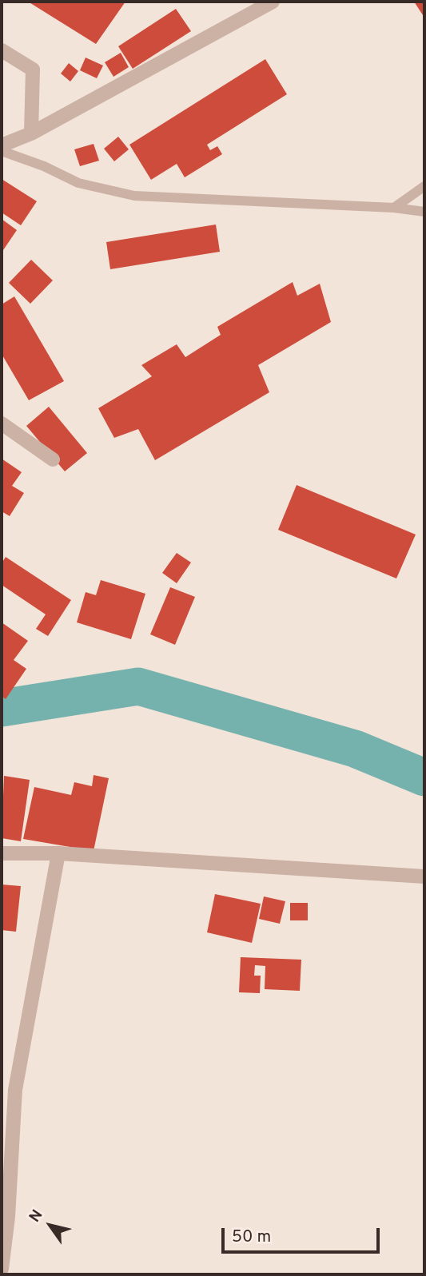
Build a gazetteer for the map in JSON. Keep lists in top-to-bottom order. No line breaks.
{"scale_bar":"50 m","north":"top left"}
